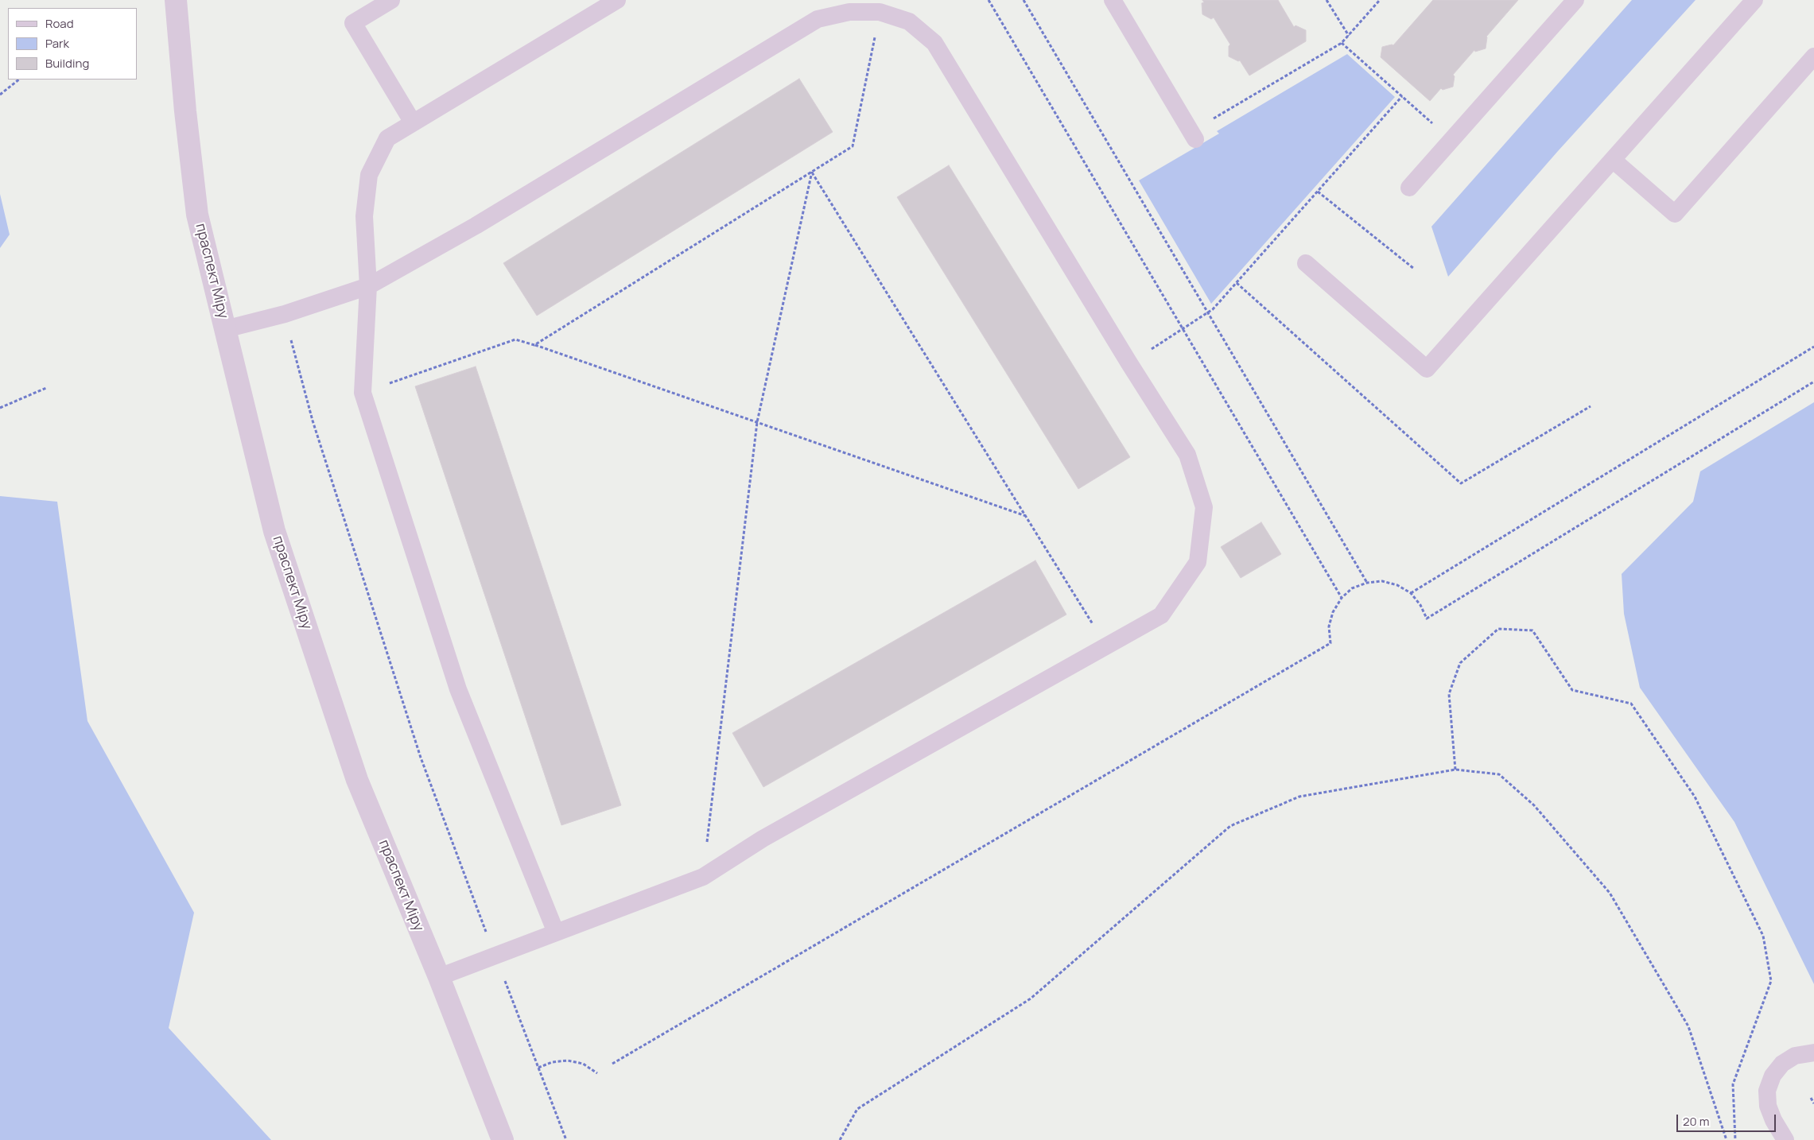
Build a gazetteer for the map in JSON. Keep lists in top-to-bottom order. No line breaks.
{"streets":{"street":["праспект Міру"]},"legend":["Road","Park","Building"],"scale_bar":"20 m"}
